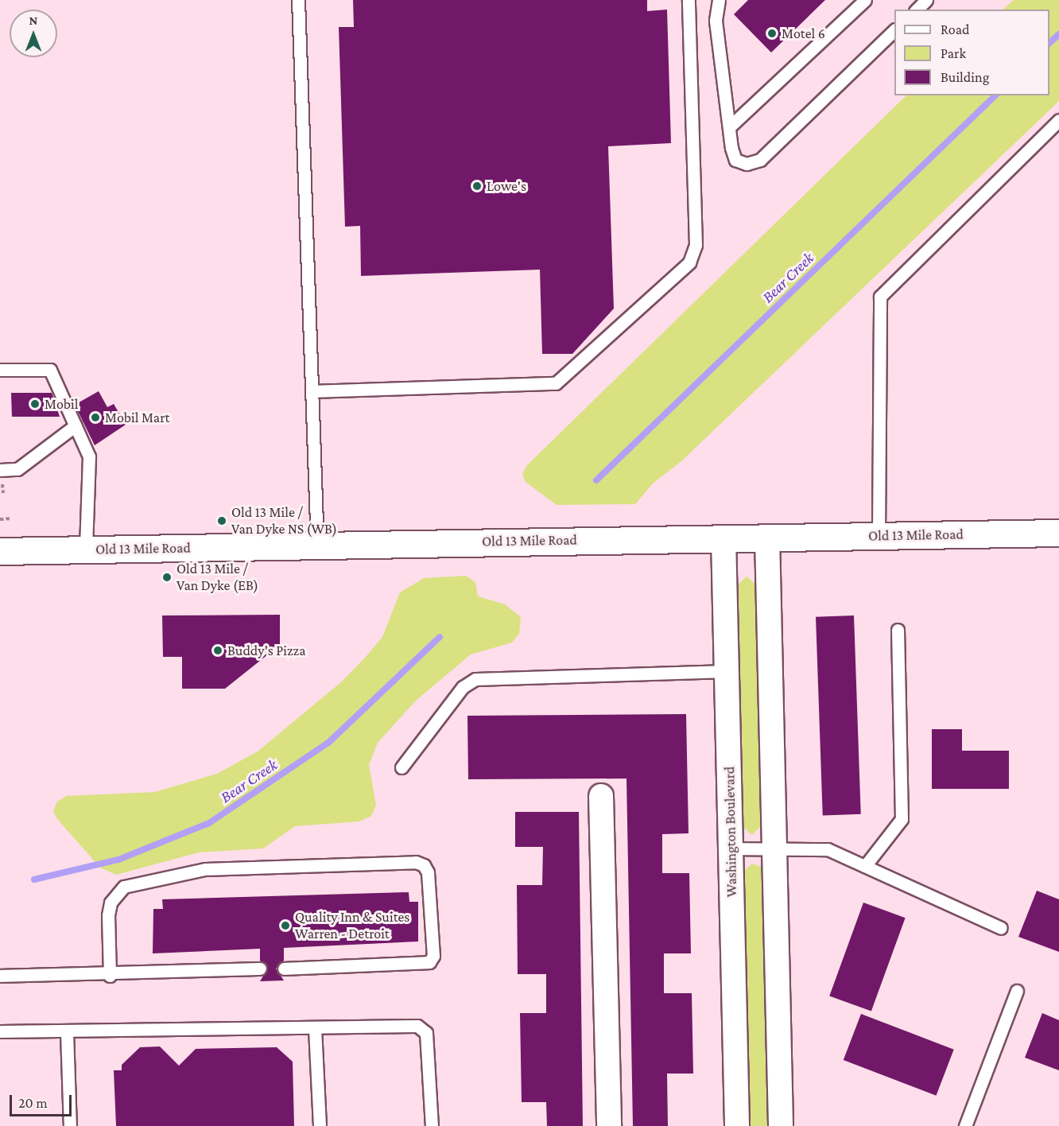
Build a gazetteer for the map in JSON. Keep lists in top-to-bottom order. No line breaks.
{"streets":{"street":["Old 13 Mile Road","Washington Boulevard"]},"crossings":[["Old 13 Mile Road","Washington Boulevard"]],"water":["Bear Creek"],"places":["Motel 6","Lowe's","Mobil","Mobil Mart","Old 13 Mile / Van Dyke NS (WB)","Old 13 Mile / Van Dyke (EB)","Buddy's Pizza","Quality Inn & Suites Warren - Detroit"],"legend":["Road","Park","Building"],"scale_bar":"20 m","north":"top"}
